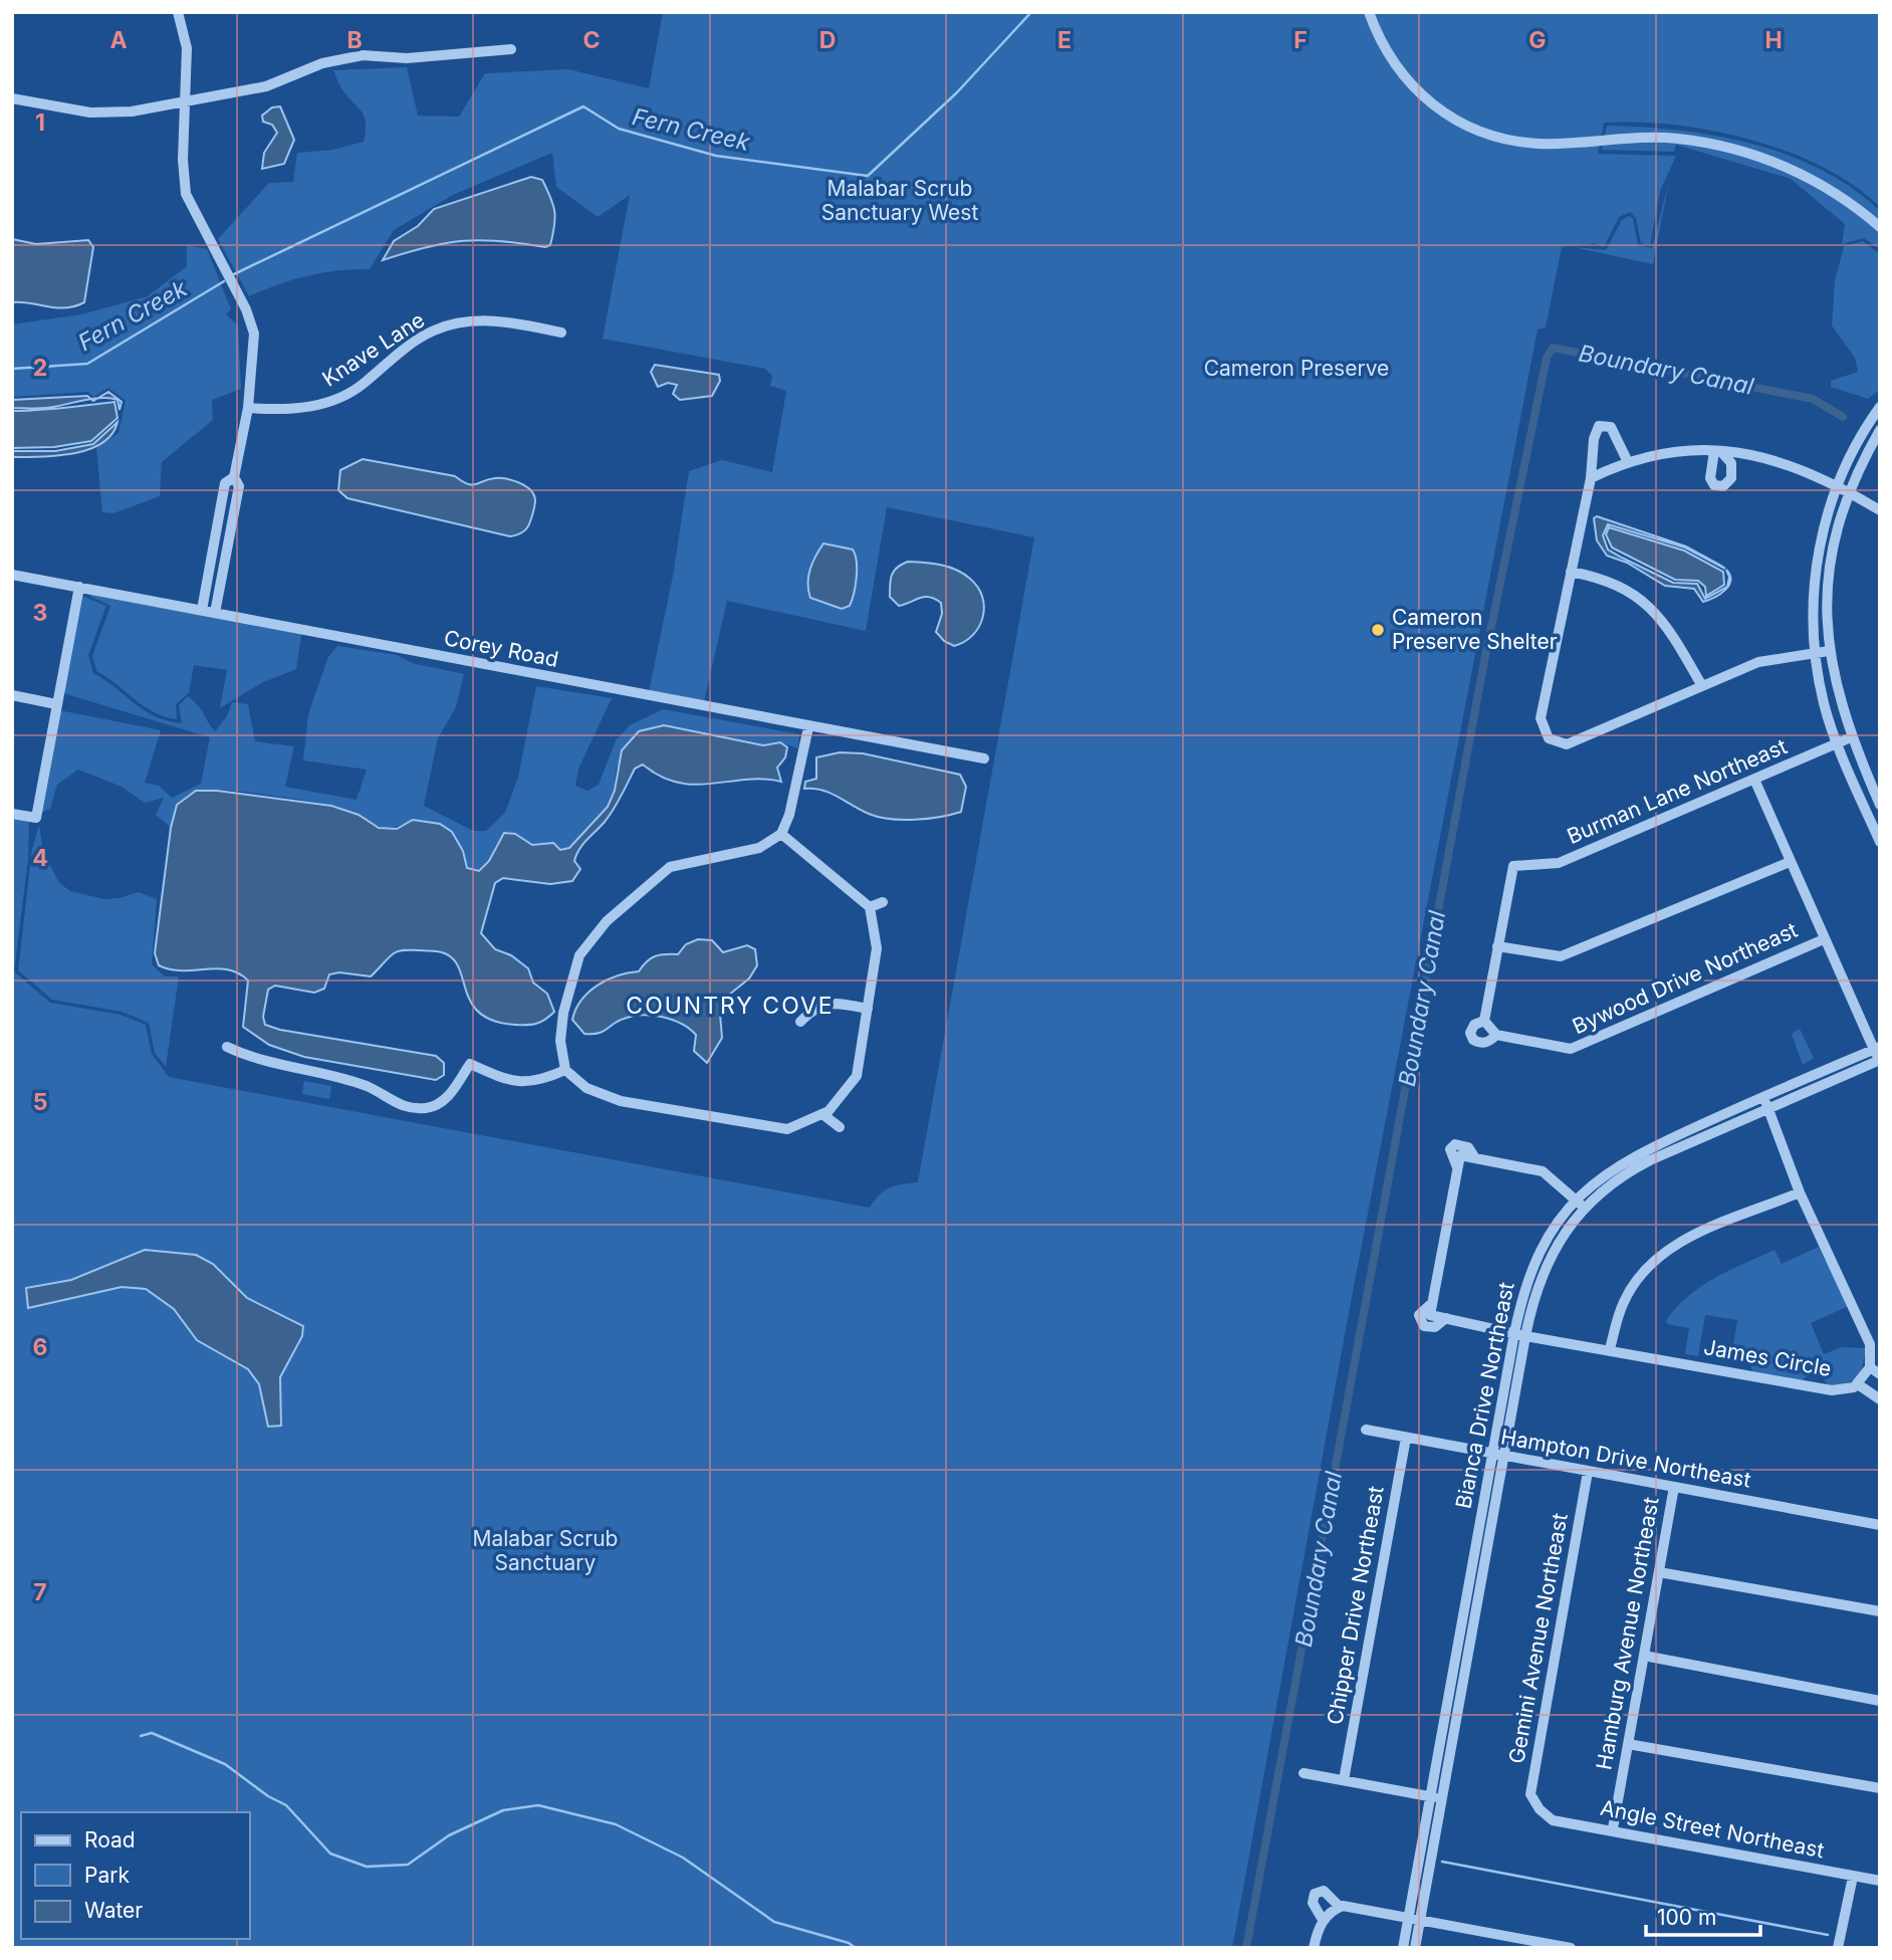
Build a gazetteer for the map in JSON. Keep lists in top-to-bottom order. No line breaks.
{"streets":{"street":["Knave Lane","Corey Road","Burman Lane Northeast","Bywood Drive Northeast","James Circle","Bianca Drive Northeast","Hampton Drive Northeast","Chipper Drive Northeast","Hamburg Avenue Northeast","Gemini Avenue Northeast","Angle Street Northeast"]},"crossings":[["James Circle","Bianca Drive Northeast"],["Bianca Drive Northeast","Hampton Drive Northeast"],["Hampton Drive Northeast","Chipper Drive Northeast"],["Hampton Drive Northeast","Hamburg Avenue Northeast"],["Hampton Drive Northeast","Gemini Avenue Northeast"],["Hamburg Avenue Northeast","Angle Street Northeast"],["Gemini Avenue Northeast","Angle Street Northeast"]],"districts":["COUNTRY COVE"],"water":["Fern Creek","Boundary Canal"],"parks":["Malabar Scrub Sanctuary West","Cameron Preserve","Malabar Scrub Sanctuary"],"places":["Cameron Preserve Shelter"],"legend":["Road","Park","Water"],"scale_bar":"100 m","grid":{"columns":["A","B","C","D","E","F","G","H"],"rows":["1","2","3","4","5","6","7"]}}
